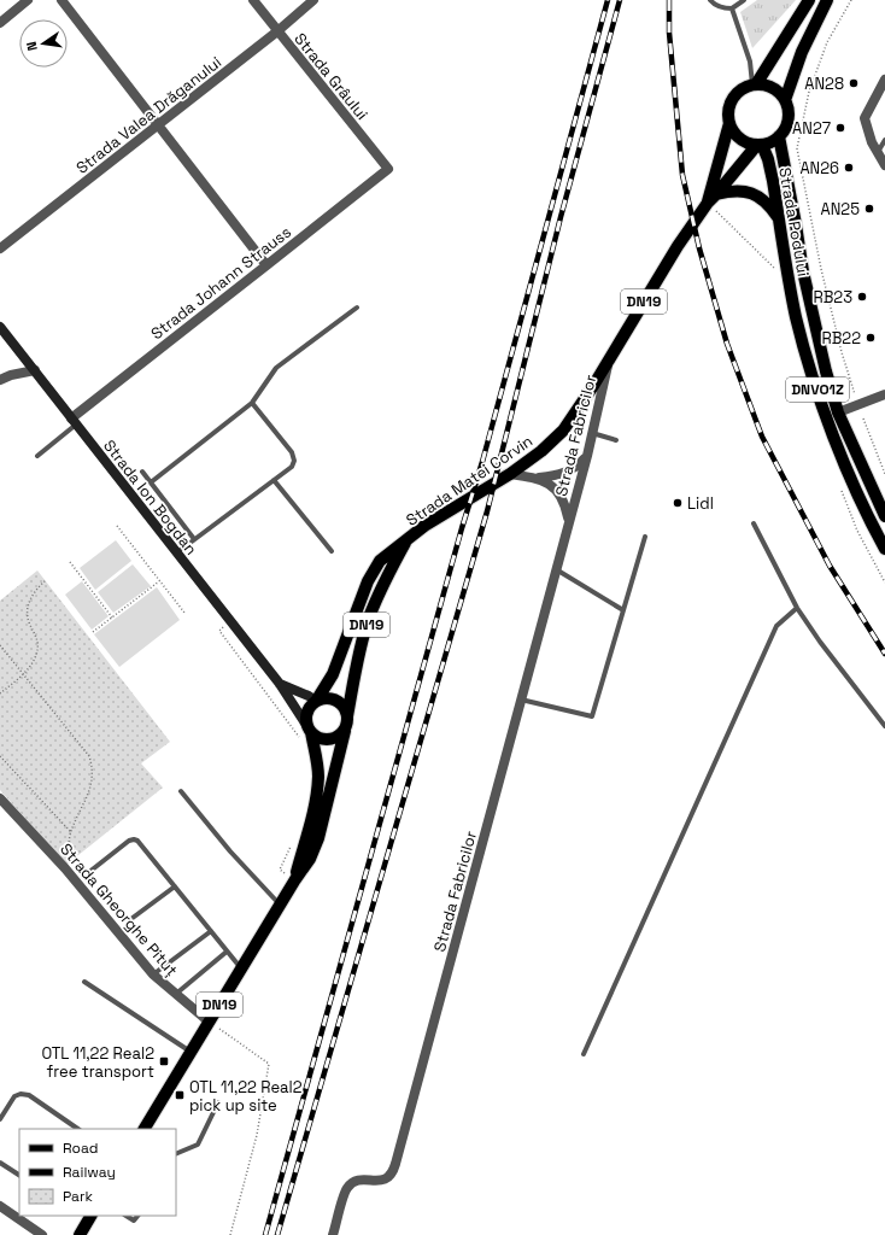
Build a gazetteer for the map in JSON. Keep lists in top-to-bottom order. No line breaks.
{"streets":{"main road":["Strada Podului","DN19","DNVO1Z","Strada Matei Corvin","Strada Ion Bogdan"],"street":["Strada Grâului","Strada Valea Drăganului","Strada Johann Strauss","Strada Fabricilor","Strada Gheorghe Pituț"]},"crossings":[["Strada Grâului","Strada Valea Drăganului"],["Strada Grâului","Strada Johann Strauss"],["Strada Podului","DN19"],["Strada Johann Strauss","Strada Ion Bogdan"],["DN19","Strada Matei Corvin"],["DN19","Strada Ion Bogdan"],["DN19","Strada Gheorghe Pituț"],["Strada Fabricilor","Strada Matei Corvin"],["Strada Matei Corvin","Strada Ion Bogdan"]],"places":{"other":["AN28","AN27","AN26","AN25","RB23","RB22","Lidl"],"transit":["OTL 11,22 Real2 free transport","OTL 11,22 Real2 pick up site"]},"legend":["Road","Railway","Park"],"north":"left"}
